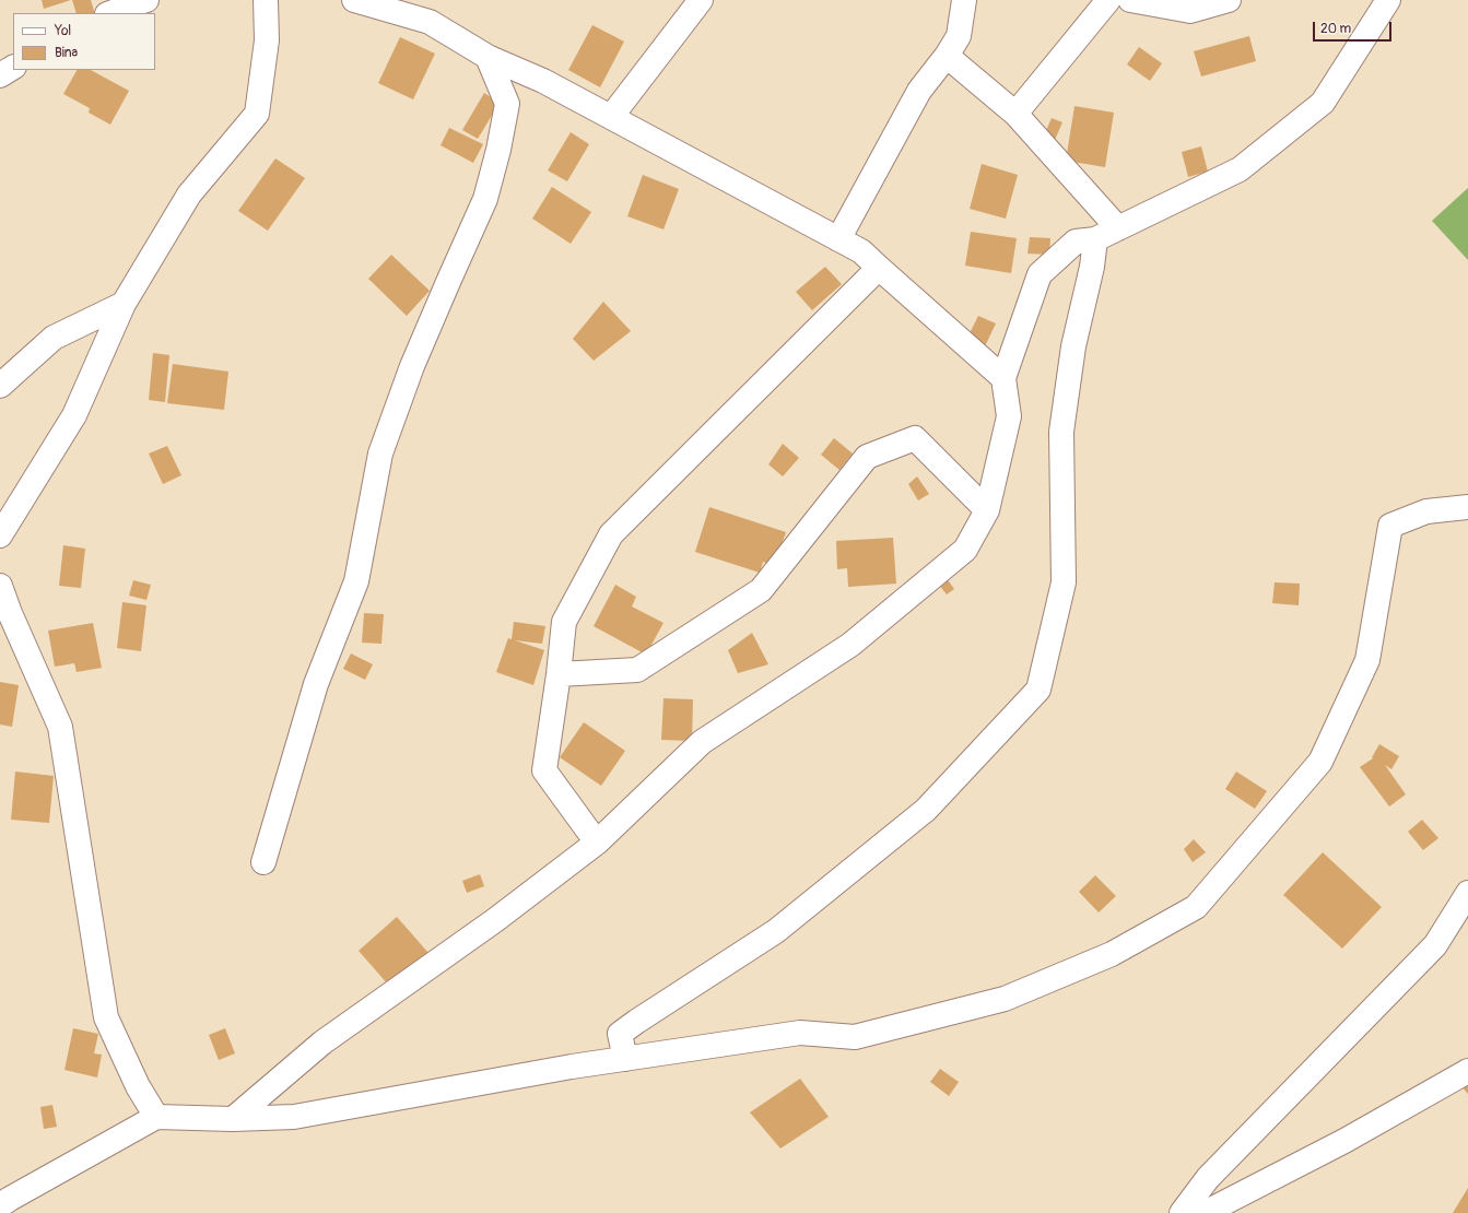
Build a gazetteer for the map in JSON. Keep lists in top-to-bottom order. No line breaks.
{"legend":["Yol","Bina"],"scale_bar":"20 m"}
